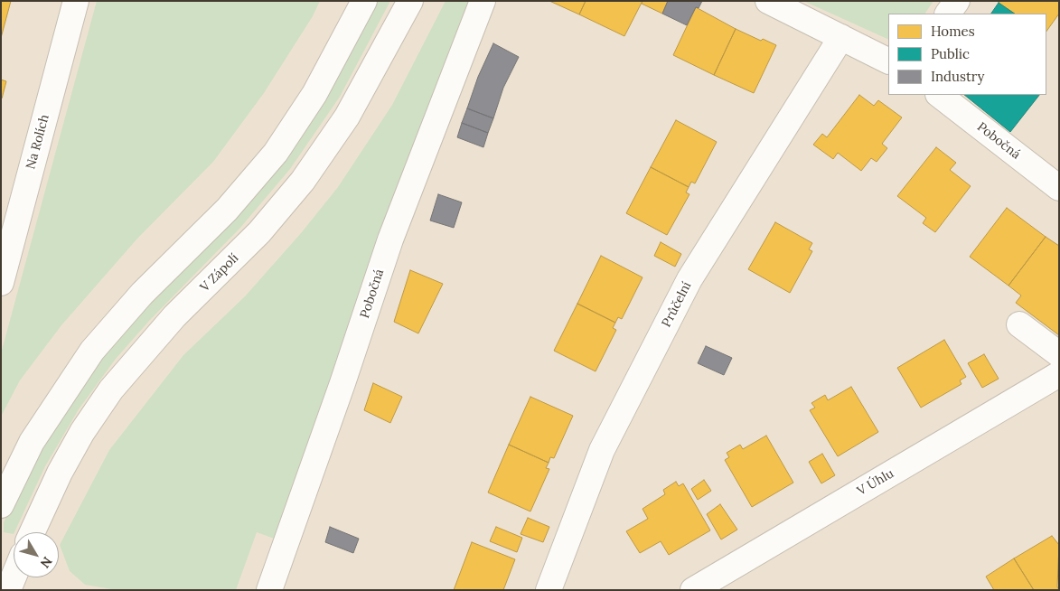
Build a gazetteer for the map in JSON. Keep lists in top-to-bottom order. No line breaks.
{"streets":{"street":["Pobočná","Na Rolích","V Zápolí","Průčelní","V Úhlu"]},"legend":["Homes","Public","Industry"],"north":"bottom right"}
